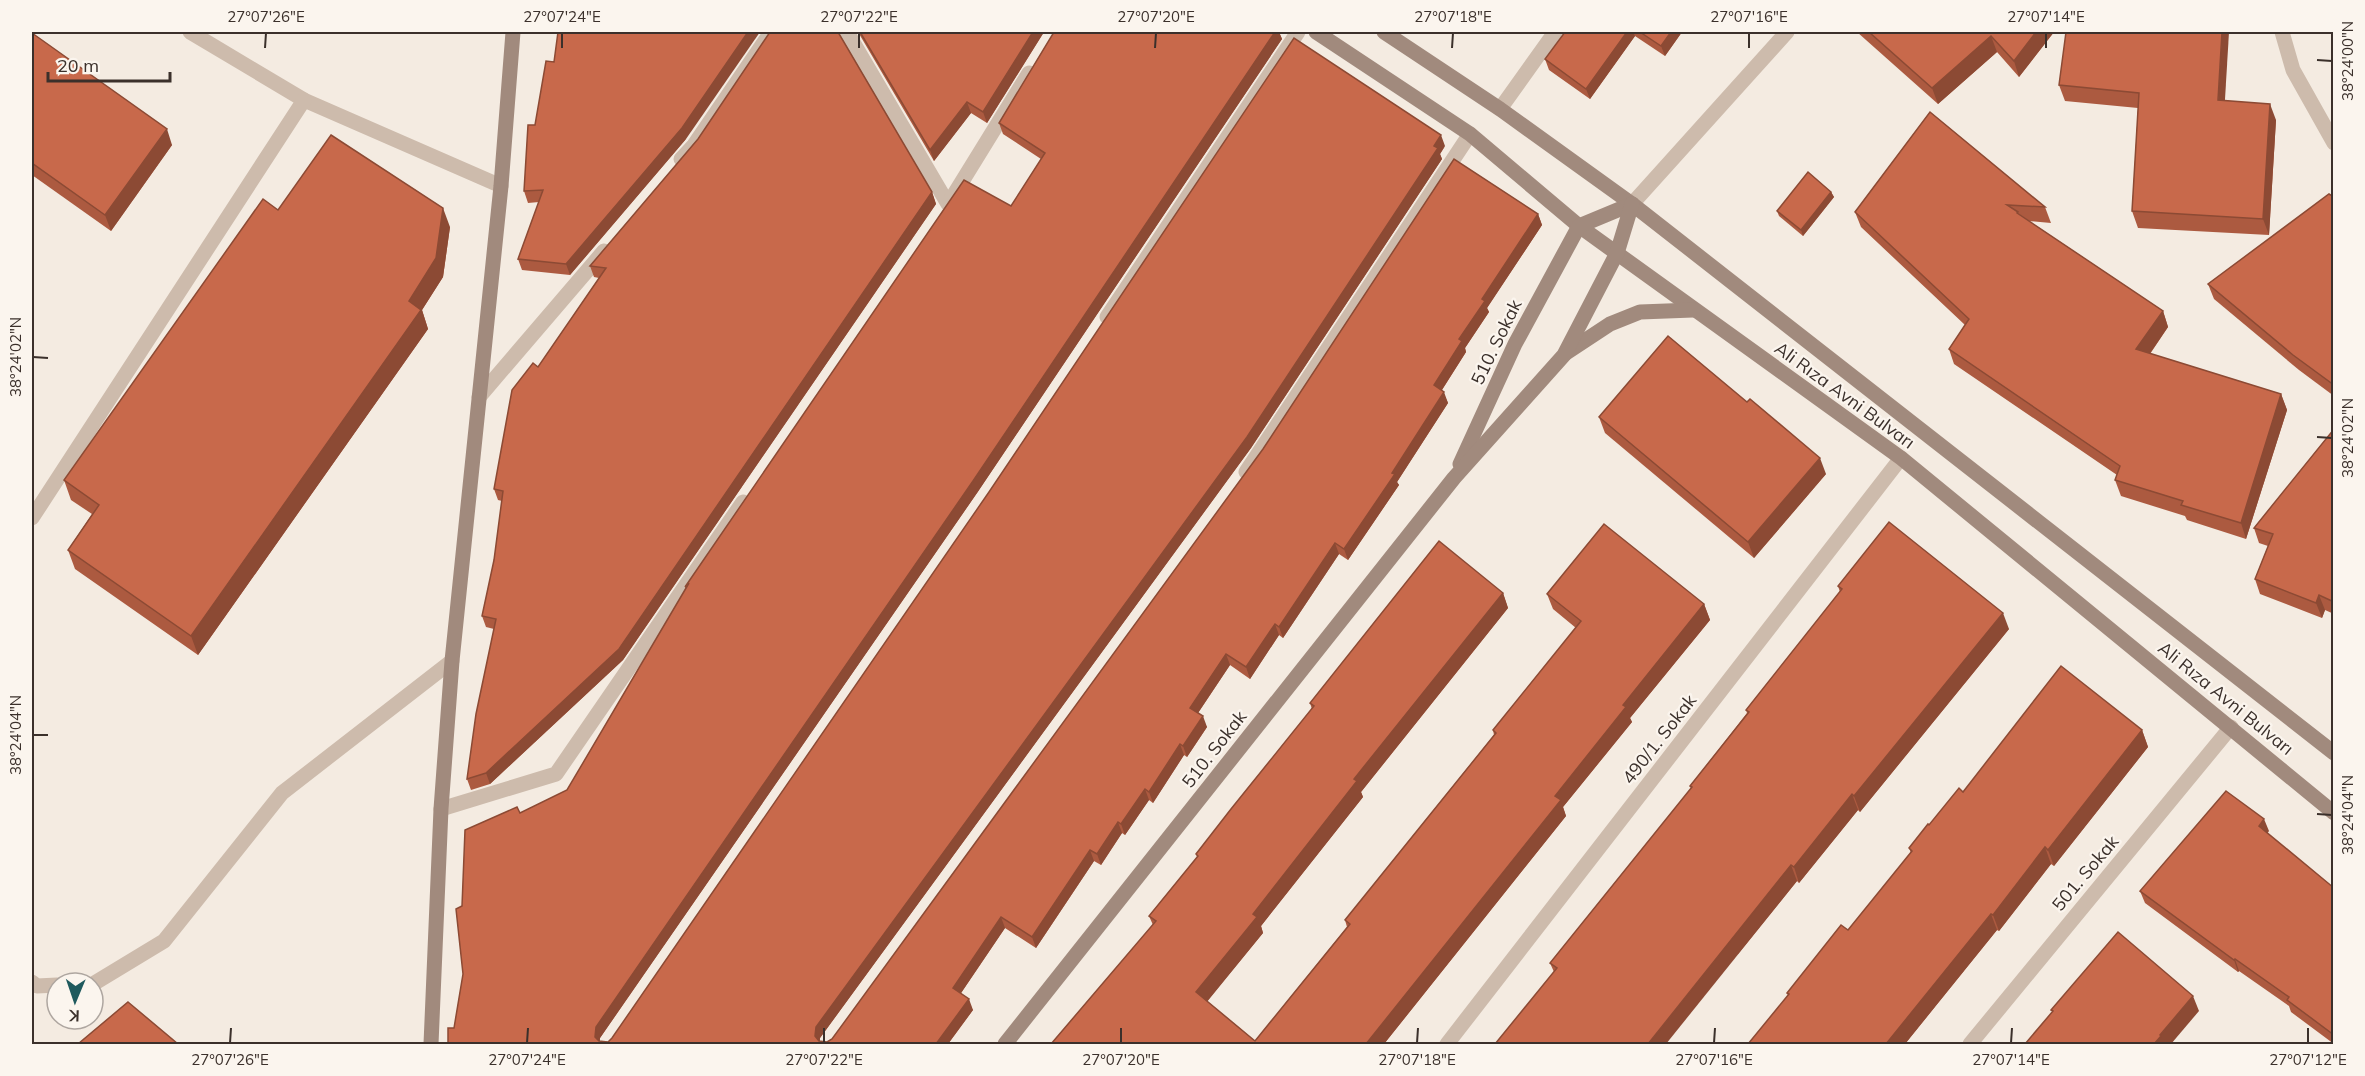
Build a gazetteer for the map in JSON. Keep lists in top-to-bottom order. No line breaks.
{"streets":{"main road":["510. Sokak","Ali Rıza Avni Bulvarı"],"street":["490/1. Sokak","501. Sokak"]},"crossings":[["510. Sokak","Ali Rıza Avni Bulvarı"],["Ali Rıza Avni Bulvarı","490/1. Sokak"],["Ali Rıza Avni Bulvarı","501. Sokak"]],"scale_bar":"20 m","north":"bottom","coordinates":["27°07'26\"E","27°07'24\"E","27°07'22\"E","27°07'20\"E","27°07'18\"E","27°07'16\"E","27°07'14\"E","38°24'00\"N","38°24'02\"N","38°24'04\"N","27°07'12\"E"]}
